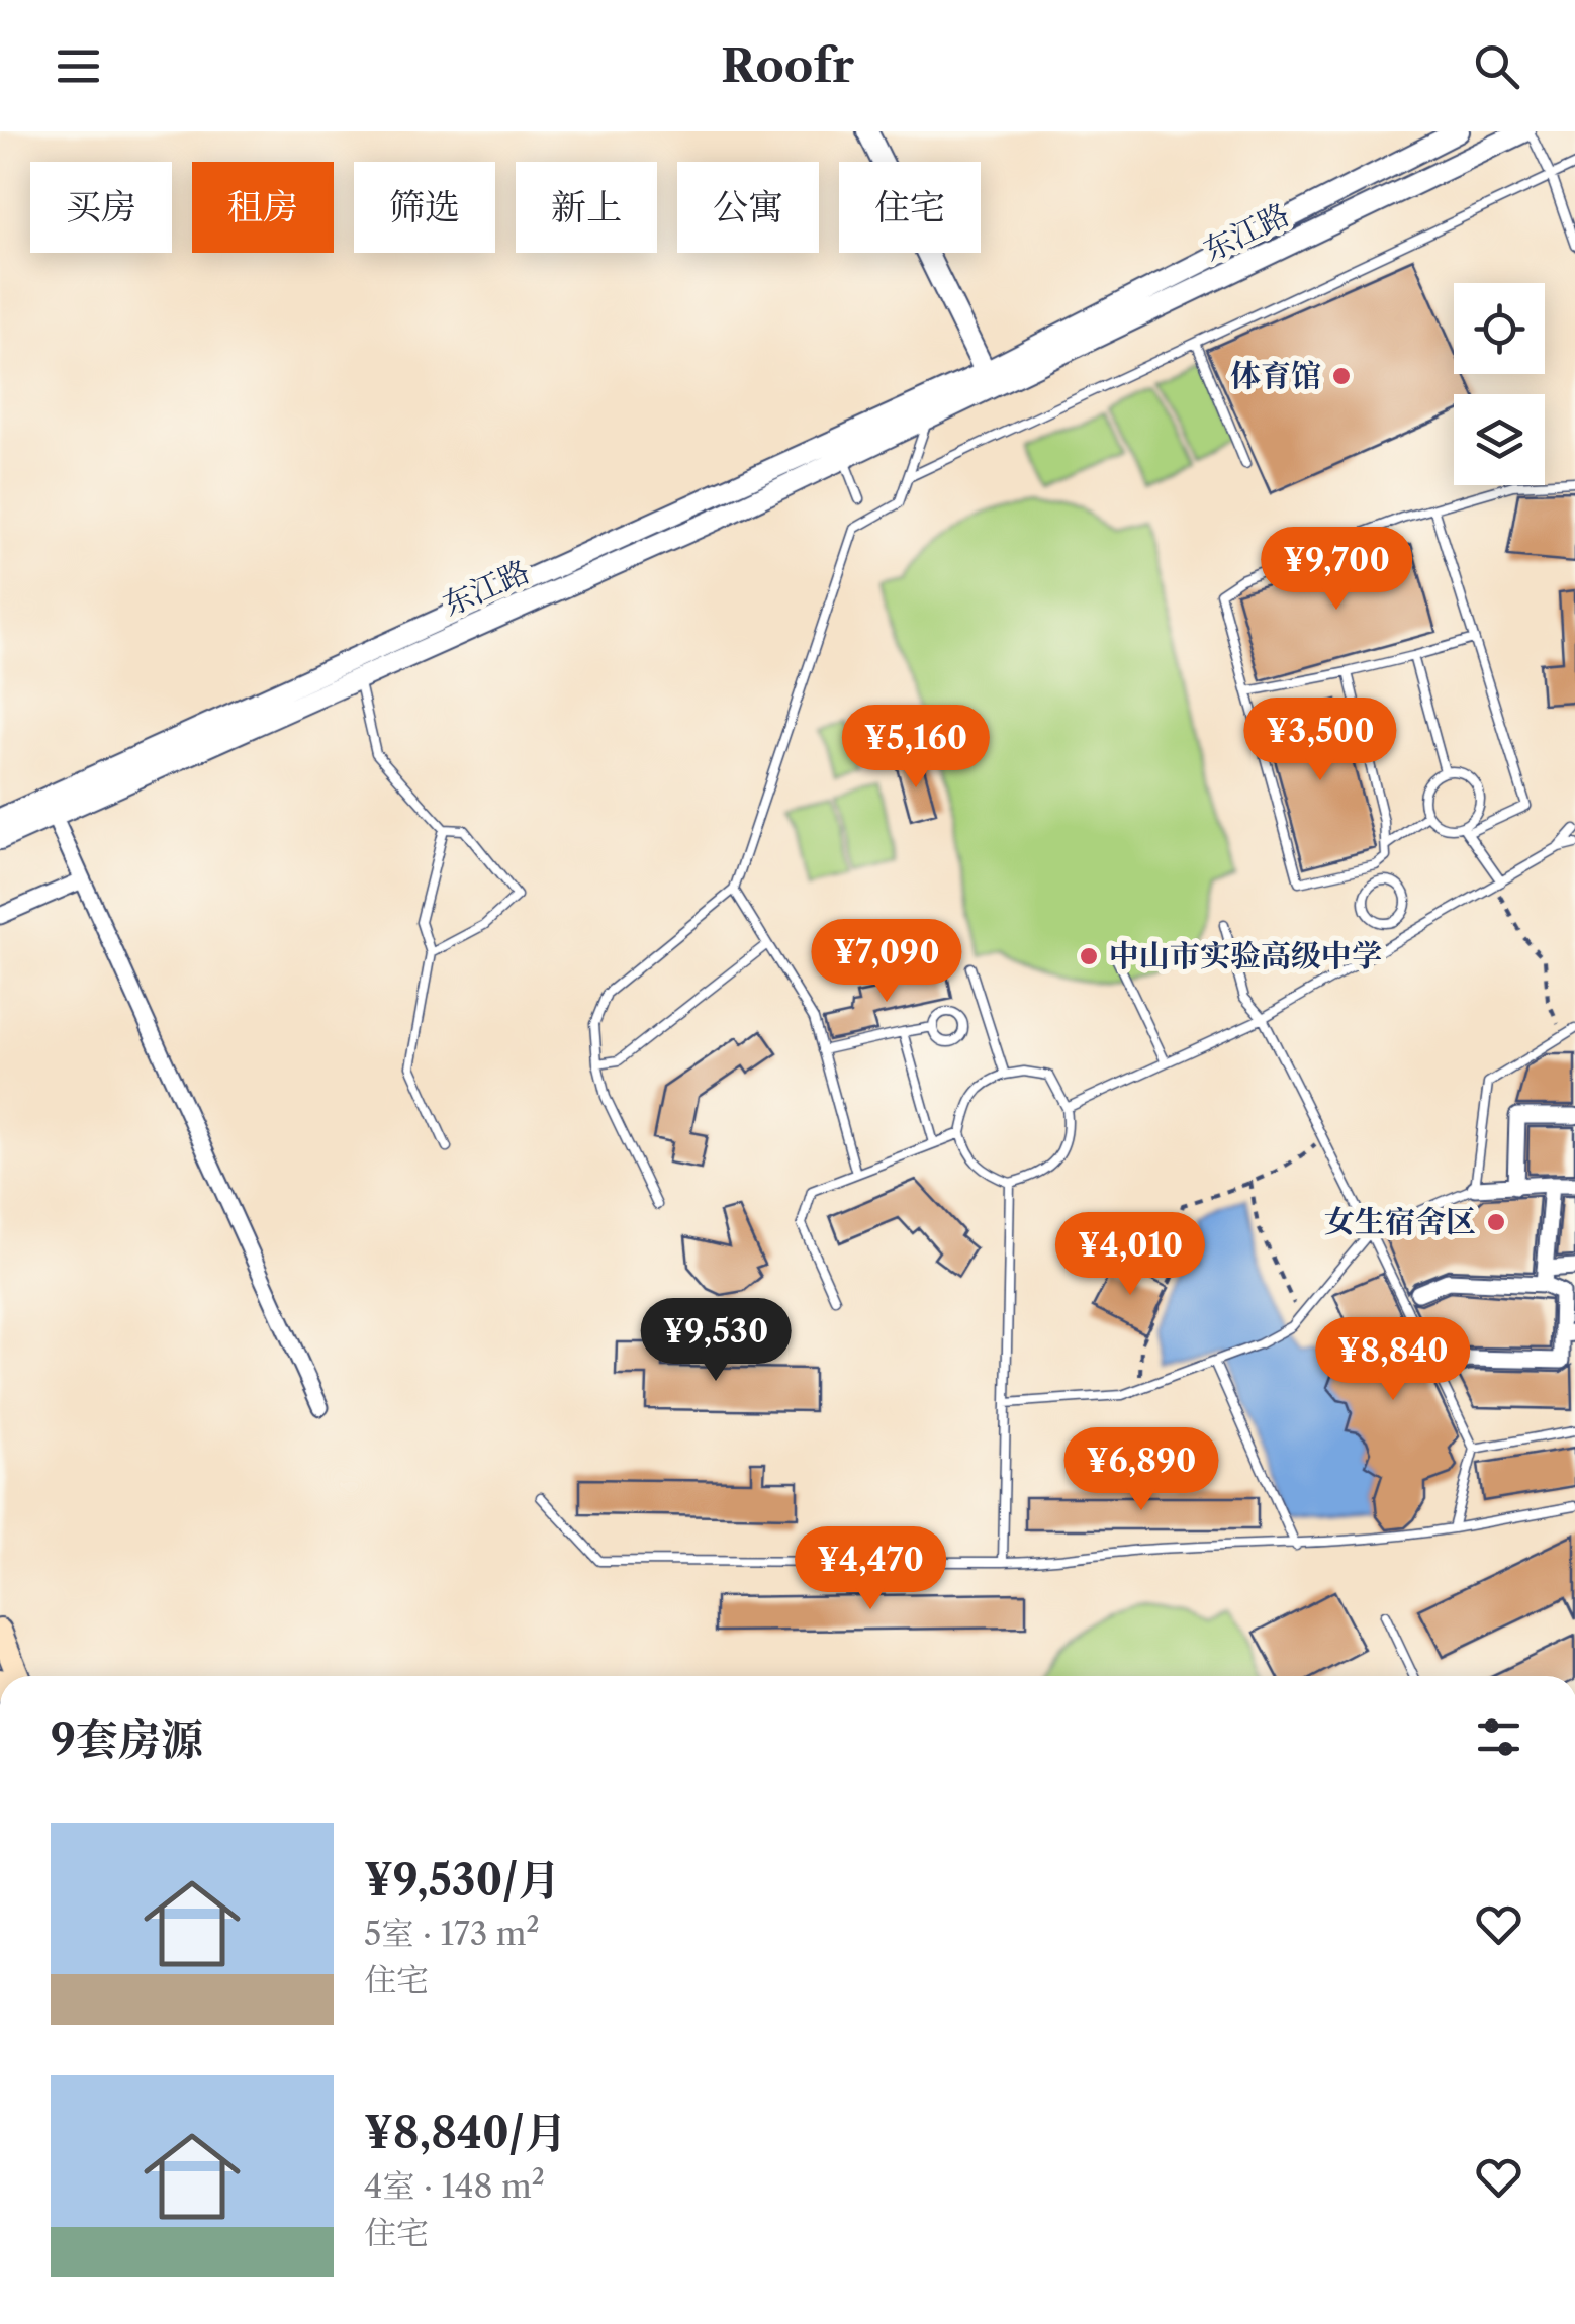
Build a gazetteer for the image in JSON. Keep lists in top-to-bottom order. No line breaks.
{"streets":{"street":["东江路"]},"places":["体育馆","中山市实验高级中学","女生宿舍区"],"page":{"header":"Roofr","chip":["买房","租房","筛选","新上","公寓","住宅"],"price":["¥9,700","¥3,500","¥5,160","¥7,090","¥4,010","¥9,530","¥8,840","¥6,890","¥4,470"],"heading":"9套房源","list":[{"name":"¥9,530/月","note":"5室 · 173 m² · 住宅"},{"name":"¥8,840/月","note":"4室 · 148 m² · 住宅"}]}}
